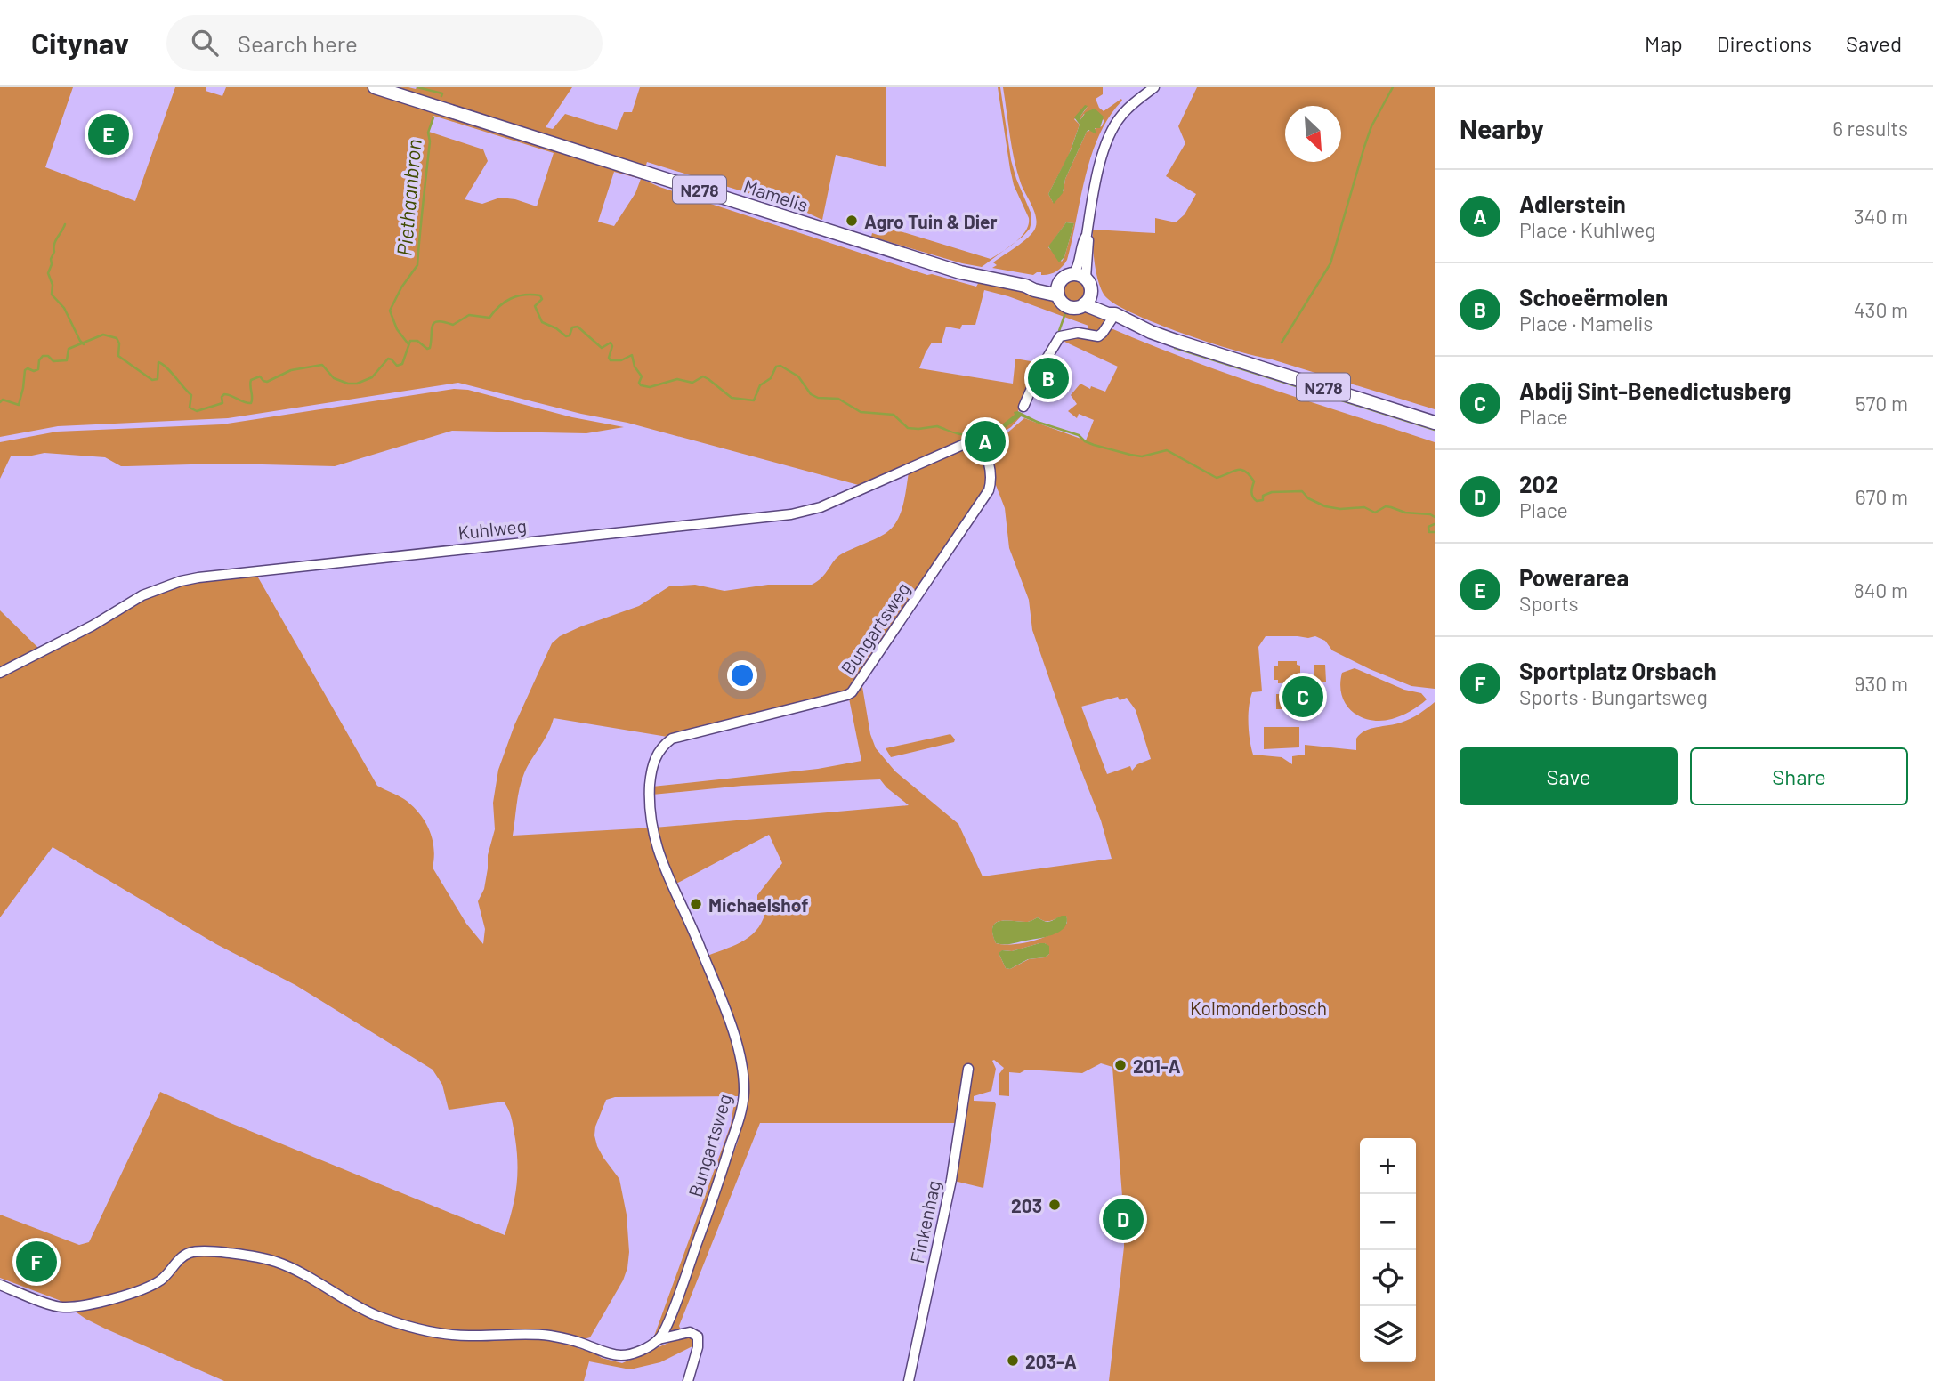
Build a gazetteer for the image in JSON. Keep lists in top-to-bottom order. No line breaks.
{"streets":{"main road":["N278","Mamelis"],"street":["Kuhlweg","Bungartsweg","Finkenhag"]},"crossings":[["N278","Mamelis"],["Kuhlweg","Bungartsweg"]],"water":["Piethaanbron"],"parks":["Kolmonderbosch"],"places":["Agro Tuin & Dier","Michaelshof","201-A","203","203-A"],"north":"bottom right","page":{"header":"Citynav","search":"Search here","nav":["Map","Directions","Saved"],"heading":["Nearby","6 results"],"pins":["E","B","A","C","D","F"],"list":[{"mark":"A","name":"Adlerstein","note":"Place · Kuhlweg","value":"340 m"},{"mark":"B","name":"Schoeërmolen","note":"Place · Mamelis","value":"430 m"},{"mark":"C","name":"Abdij Sint-Benedictusberg","note":"Place","value":"570 m"},{"mark":"D","name":"202","note":"Place","value":"670 m"},{"mark":"E","name":"Powerarea","note":"Sports","value":"840 m"},{"mark":"F","name":"Sportplatz Orsbach","note":"Sports · Bungartsweg","value":"930 m"}],"buttons":["Save","Share"],"map_buttons":["+","−"]}}
